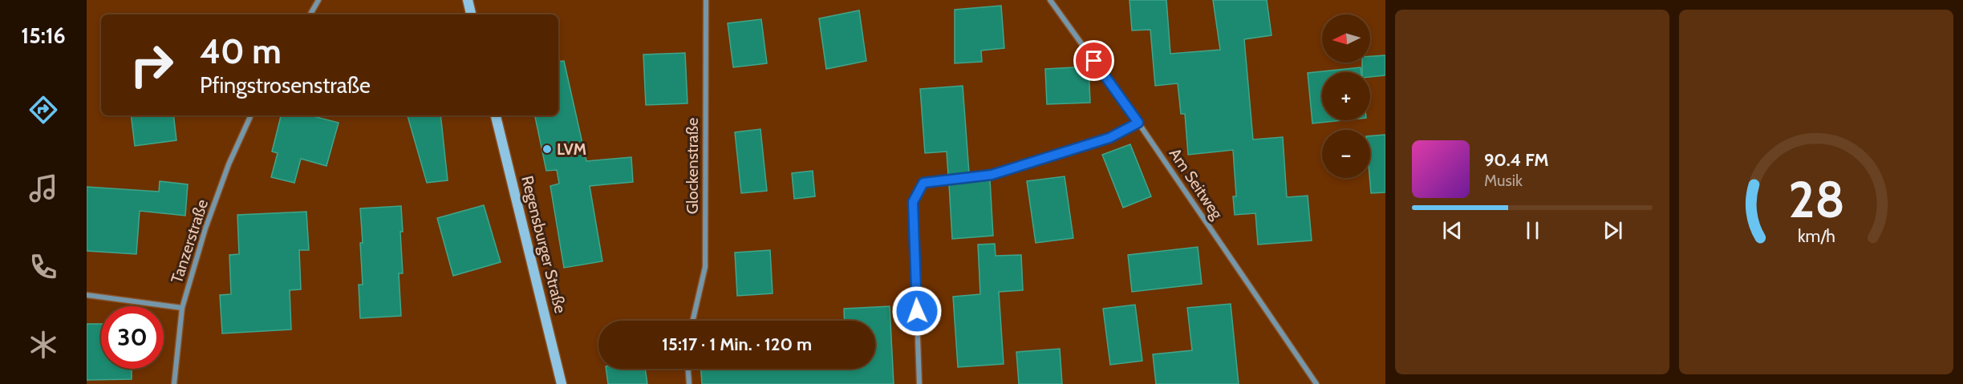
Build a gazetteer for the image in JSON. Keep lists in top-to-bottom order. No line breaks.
{"streets":{"street":["Glockenstraße","Am Seitweg","Tanzerstraße","Regensburger Straße"]},"places":["LVM"],"north":"left","page":{"tabs":"15:16","map_buttons":["+","−"],"turn":["40 m","Pfingstrosenstraße"],"song":["90.4 FM","Musik"],"limit":"30","trip":"15:17 · 1 Min. · 120 m","gauge":["28","km/h"]}}
